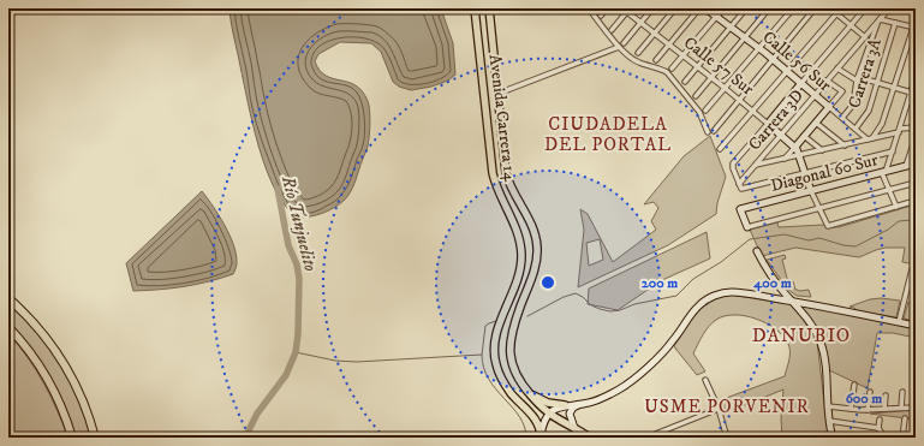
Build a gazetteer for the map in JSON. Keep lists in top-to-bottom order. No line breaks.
{"streets":{"main road":["Avenida Carrera 14"],"street":["Calle 56 Sur","Calle 57 Sur","Carrera 3A","Carrera 3D","Diagonal 60 Sur"]},"crossings":[["Calle 56 Sur","Carrera 3A"],["Calle 56 Sur","Carrera 3D"],["Calle 57 Sur","Carrera 3D"]],"districts":["CIUDADELA DEL PORTAL","DANUBIO","USME PORVENIR"],"water":["Río Tunjuelito"],"rings":["200 m","400 m","600 m"]}
